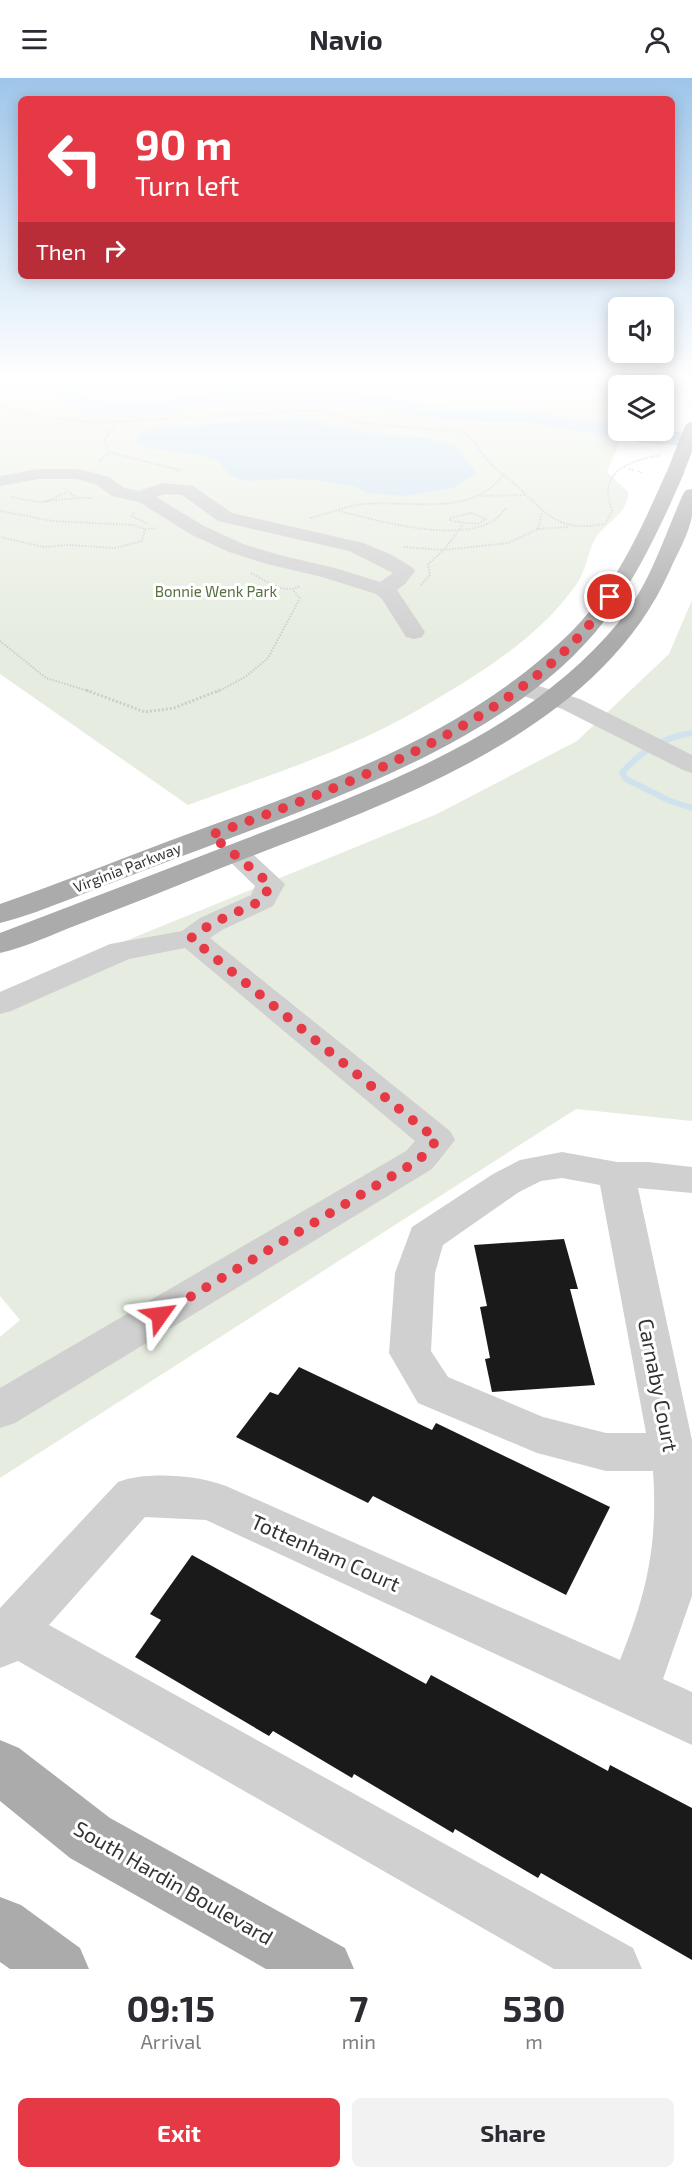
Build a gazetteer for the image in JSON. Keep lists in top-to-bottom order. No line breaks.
{"streets":{"main road":["Virginia Parkway","South Hardin Boulevard"],"street":["Carnaby Court","Tottenham Court"]},"crossings":[["Carnaby Court","Tottenham Court"]],"parks":["Bonnie Wenk Park"],"page":{"header":"Navio","turn":["90 m","Turn left"],"then":"Then","eta":["09:15","Arrival","7","min","530","m"],"buttons":["Exit","Share"]}}
